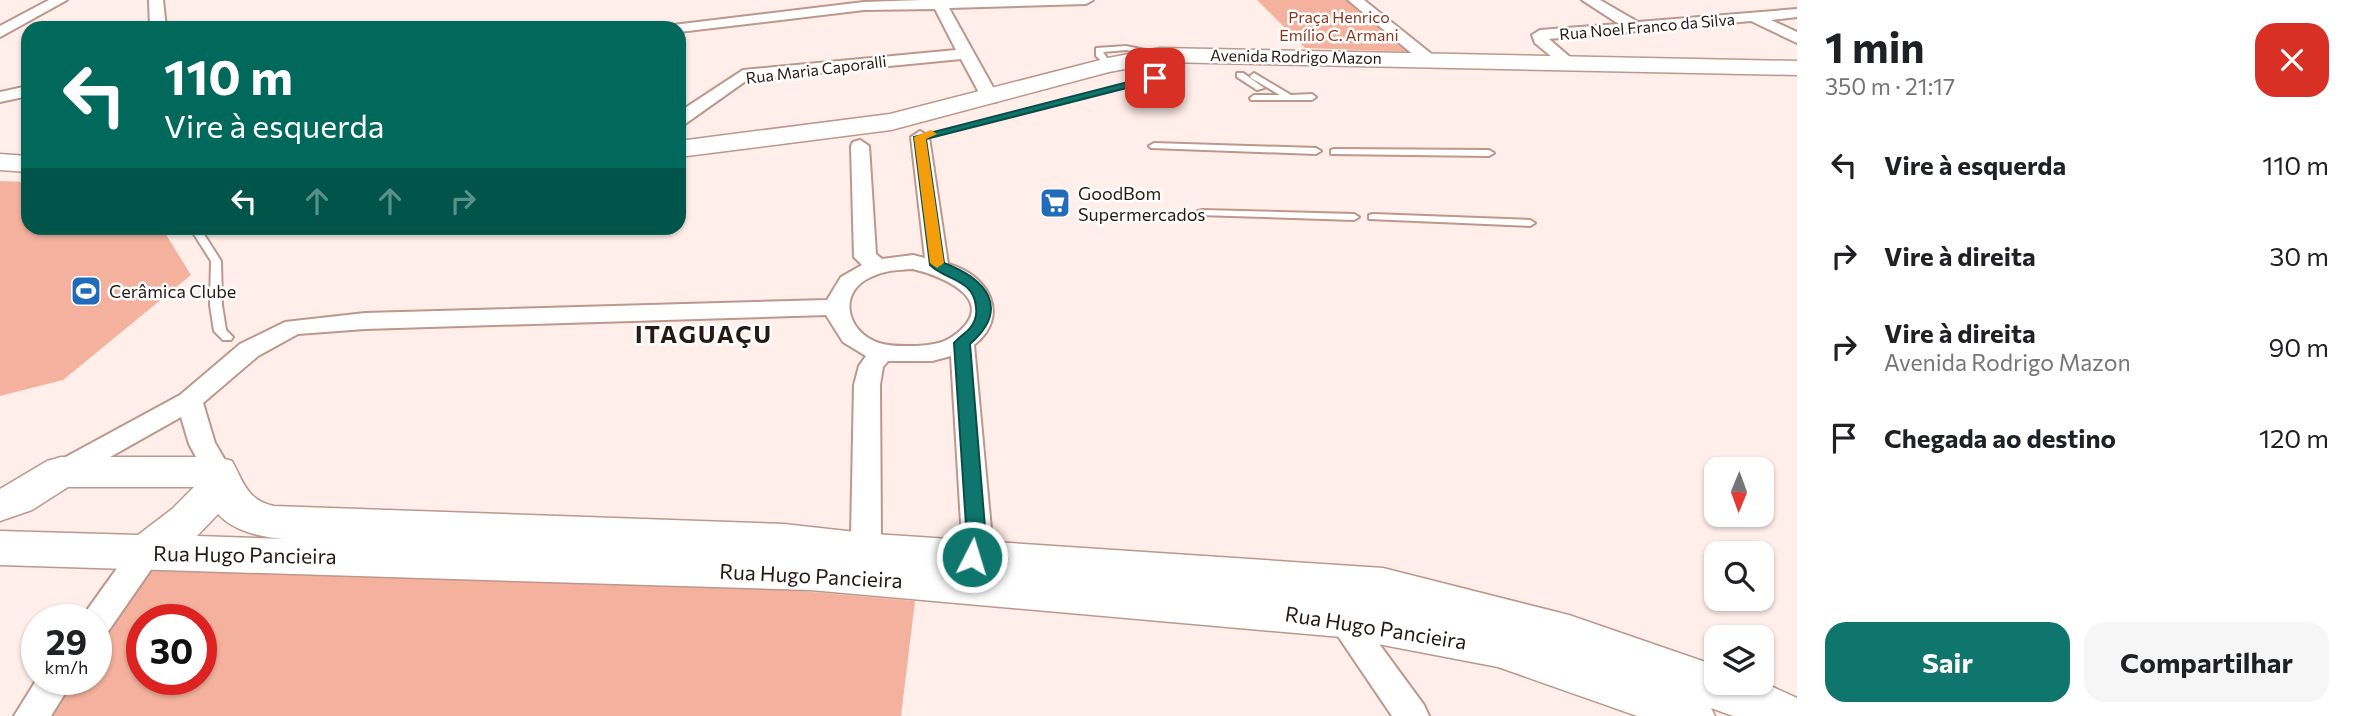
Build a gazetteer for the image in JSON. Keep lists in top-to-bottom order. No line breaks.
{"streets":{"street":["Rua Noel Franco da Silva","Avenida Rodrigo Mazon","Rua Maria Caporalli","Rua Hugo Pancieira"]},"crossings":[["Rua Noel Franco da Silva","Avenida Rodrigo Mazon"]],"districts":["ITAGUAÇU"],"parks":["Praça Henrico Emílio C. Armani"],"places":{"supermarket":["GoodBom Supermercados"],"sports":["Cerâmica Clube"]},"north":"bottom","page":{"heading":["1 min","350 m · 21:17"],"turn":["110 m","Vire à esquerda"],"list":[{"name":"Vire à esquerda","value":"110 m"},{"name":"Vire à direita","value":"30 m"},{"name":"Vire à direita","note":"Avenida Rodrigo Mazon","value":"90 m"},{"name":"Chegada ao destino","value":"120 m"}],"speed":"29 km/h","limit":"30","buttons":["Sair","Compartilhar"]}}
